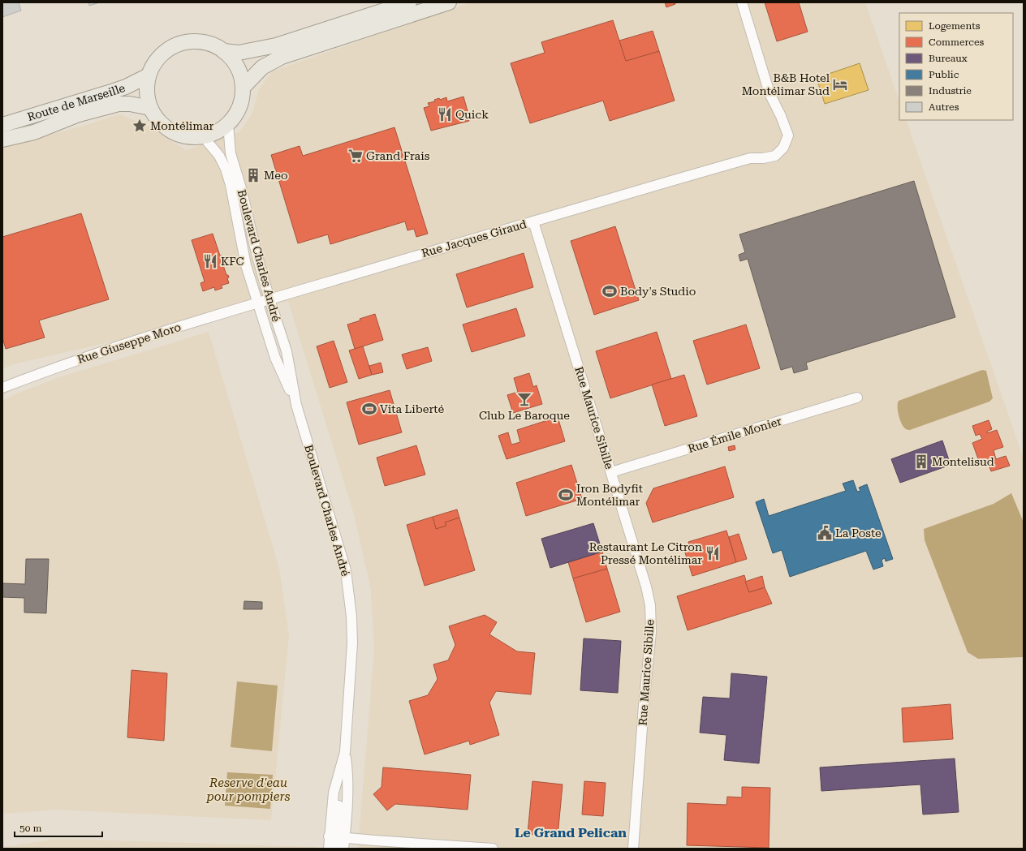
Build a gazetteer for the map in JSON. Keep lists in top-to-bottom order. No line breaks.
{"streets":{"main road":["Route de Marseille"],"street":["Rue Jacques Giraud","Boulevard Charles André","Rue Giuseppe Moro","Rue Maurice Sibille","Rue Émile Monier"]},"crossings":[["Route de Marseille","Boulevard Charles André"],["Rue Jacques Giraud","Boulevard Charles André"],["Rue Jacques Giraud","Rue Giuseppe Moro"],["Rue Jacques Giraud","Rue Maurice Sibille"],["Boulevard Charles André","Rue Giuseppe Moro"],["Rue Maurice Sibille","Rue Émile Monier"]],"districts":["Le Grand Pelican"],"water":["Reserve d'eau pour pompiers"],"places":{"hotel":["B&B Hotel Montélimar Sud"],"restaurant":["Quick","KFC","Restaurant Le Citron Pressé Montélimar"],"place":["Montélimar"],"supermarket":["Grand Frais"],"building":["Meo","Montelisud"],"sports":["Body's Studio","Vita Liberté","Iron Bodyfit Montélimar"],"bar":["Club Le Baroque"],"public building":["La Poste"]},"legend":["Logements","Commerces","Bureaux","Public","Industrie","Autres"],"scale_bar":"50 m"}
